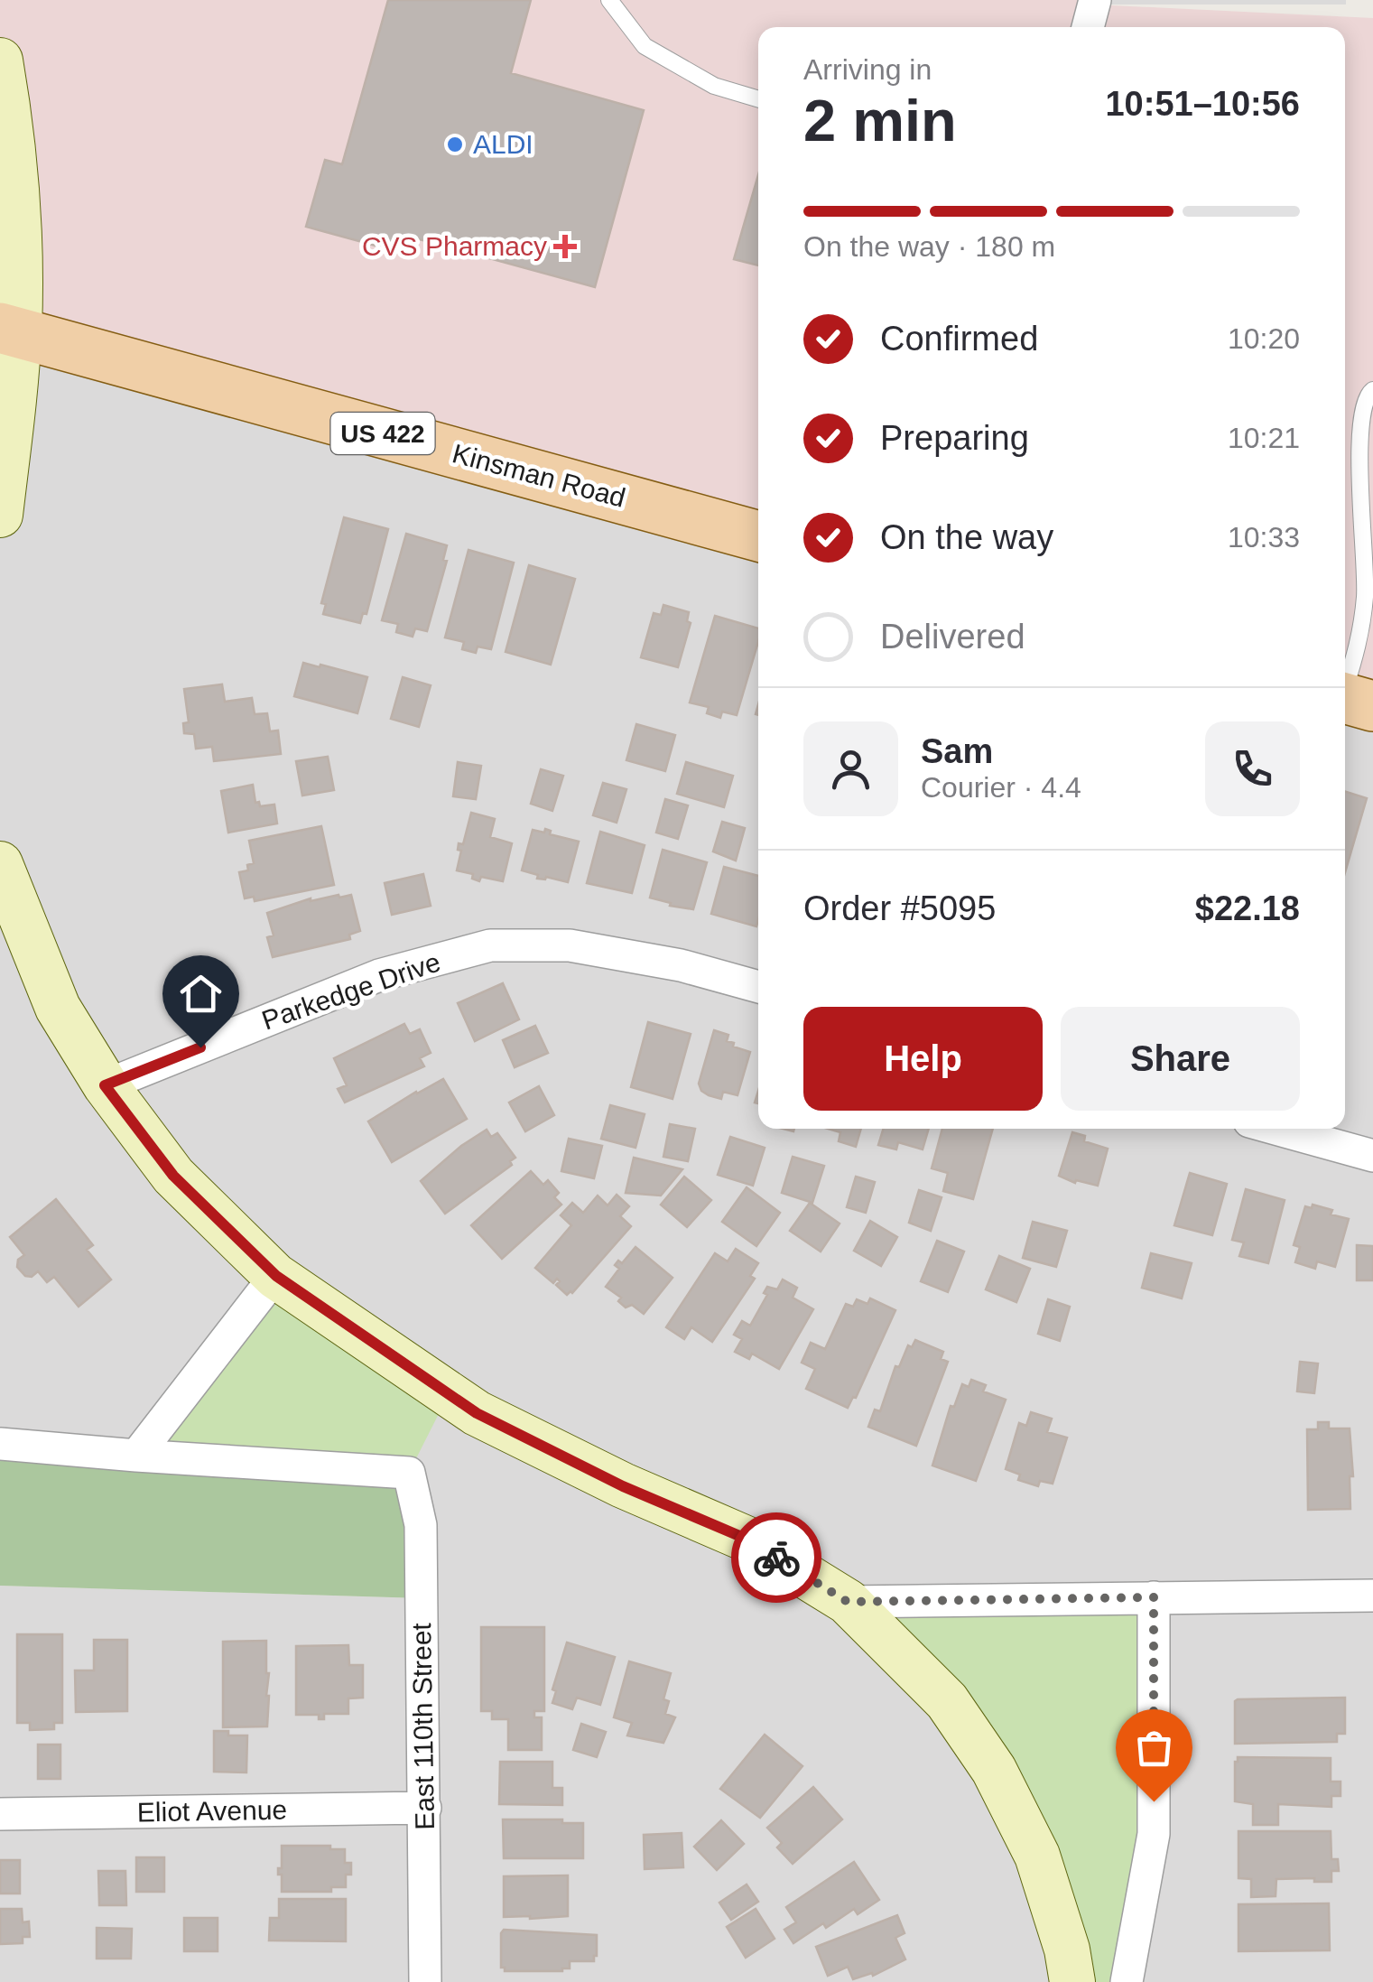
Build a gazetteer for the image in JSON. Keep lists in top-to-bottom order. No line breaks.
{"streets":{"main road":["US 422","Kinsman Road"],"street":["Parkedge Drive","East 110th Street","Eliot Avenue"]},"crossings":[["East 110th Street","Eliot Avenue"]],"places":{"other":["ALDI"],"health":["CVS Pharmacy"]},"page":{"heading":["2 min","Arriving in","10:51–10:56"],"panel":["Sam","Courier · 4.4","Order #5095","$22.18"],"bar":"On the way · 180 m","list":[["Confirmed","10:20"],["Preparing","10:21"],["On the way","10:33"],"Delivered"],"buttons":["Help","Share"]}}
